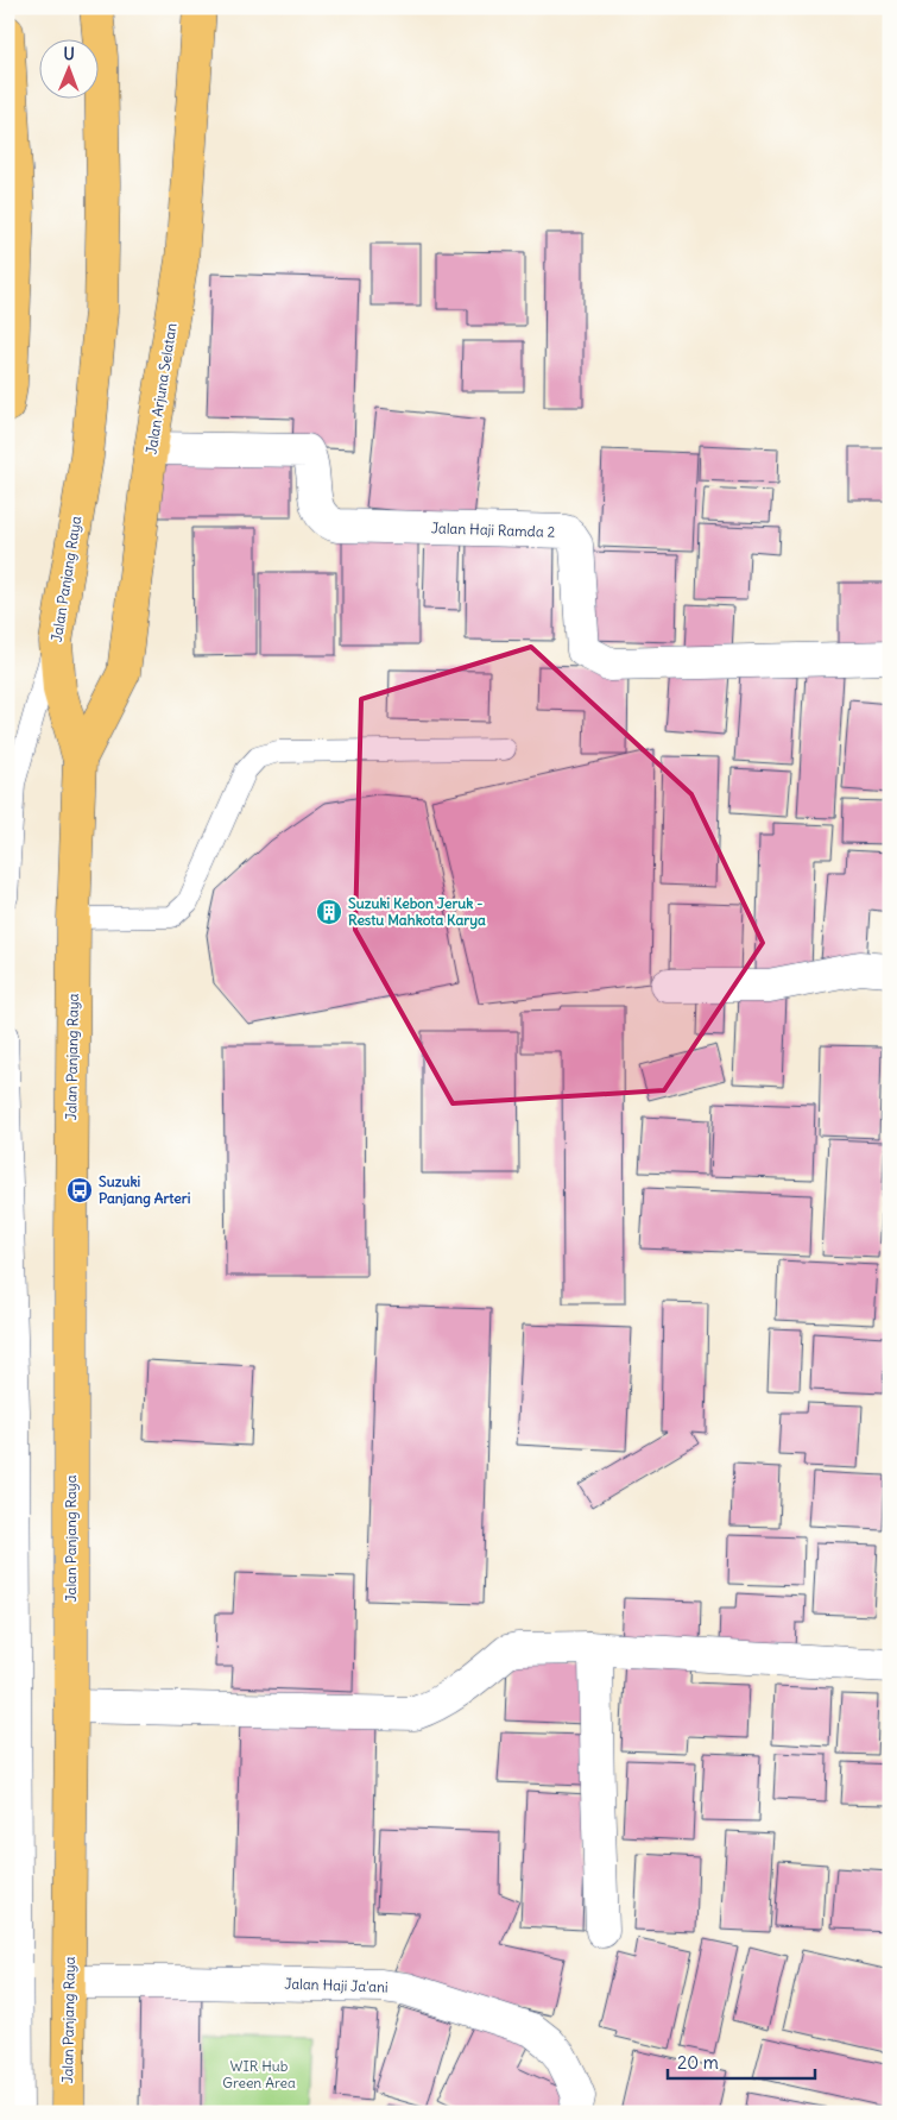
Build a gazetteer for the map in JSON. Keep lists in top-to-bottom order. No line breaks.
{"streets":{"main road":["Jalan Arjuna Selatan","Jalan Panjang Raya"],"street":["Jalan Haji Ramda 2","Jalan Haji Ja'ani"]},"crossings":[["Jalan Arjuna Selatan","Jalan Haji Ramda 2"],["Jalan Arjuna Selatan","Jalan Panjang Raya"],["Jalan Panjang Raya","Jalan Haji Ja'ani"]],"parks":["WIR Hub Green Area"],"places":{"building":["Suzuki Kebon Jeruk - Restu Mahkota Karya"],"bus stop":["Suzuki Panjang Arteri"]},"scale_bar":"20 m","north":"top"}
